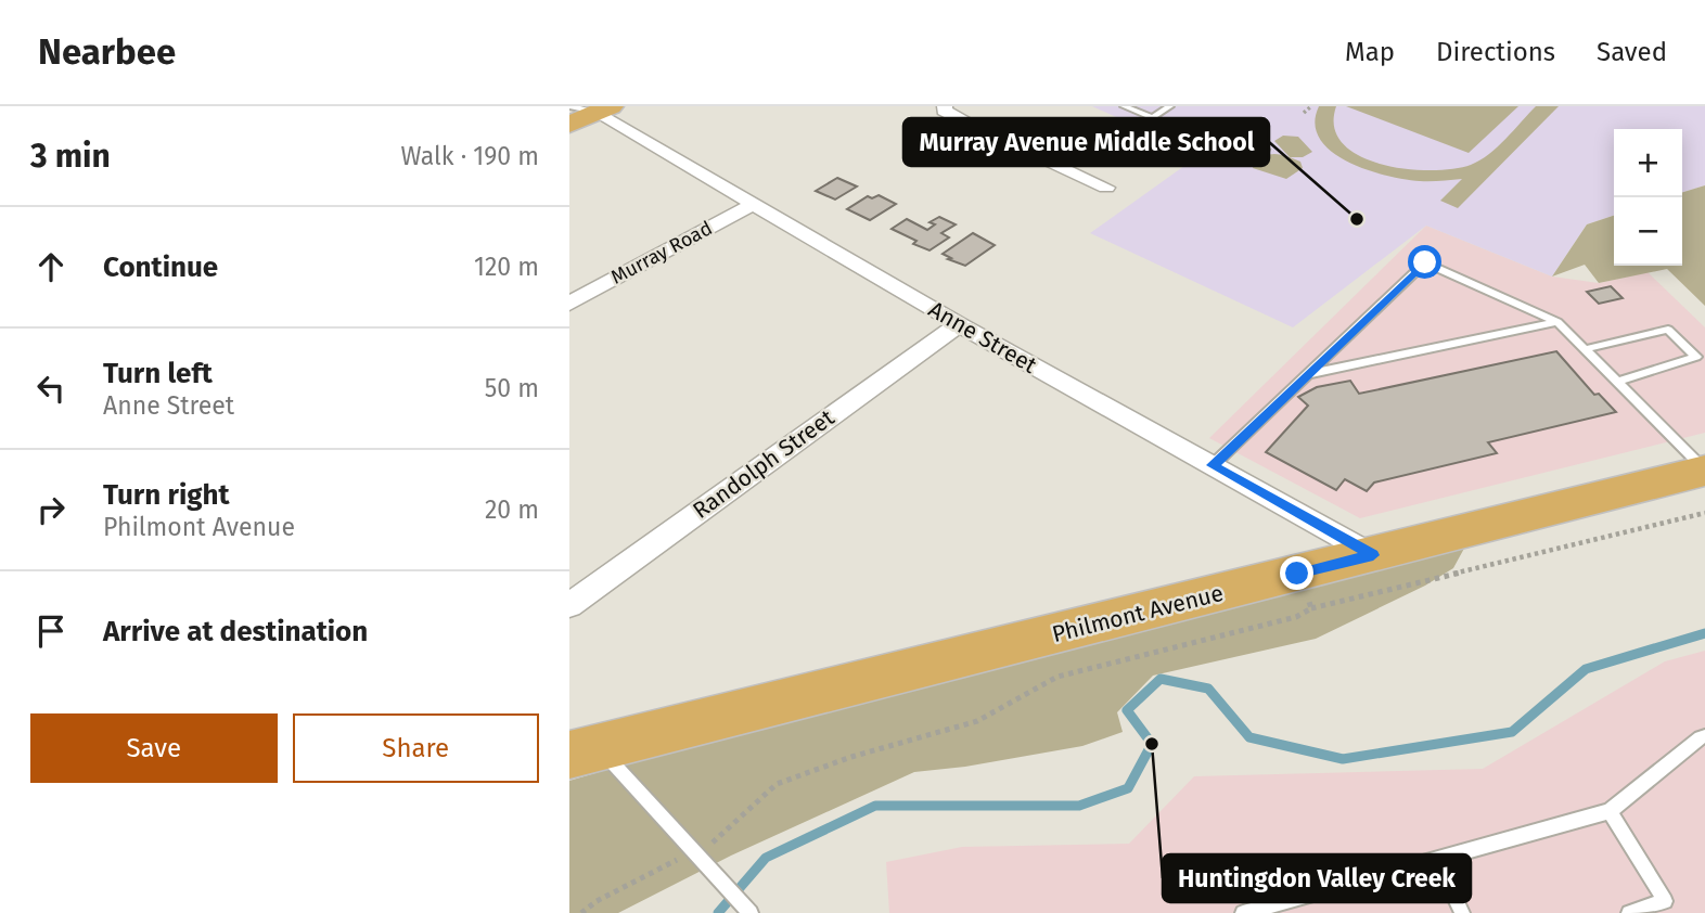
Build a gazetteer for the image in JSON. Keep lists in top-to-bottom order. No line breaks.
{"streets":{"main road":["Philmont Avenue"],"street":["Murray Road","Anne Street","Randolph Street"]},"crossings":[["Murray Road","Anne Street"],["Anne Street","Randolph Street"],["Anne Street","Philmont Avenue"]],"places":["Murray Avenue Middle School","Huntingdon Valley Creek"],"page":{"header":"Nearbee","nav":["Map","Directions","Saved"],"heading":["3 min","Walk · 190 m"],"map_buttons":["+","−"],"list":[["Continue","120 m"],["Turn left","Anne Street","50 m"],["Turn right","Philmont Avenue","20 m"],"Arrive at destination"],"buttons":["Save","Share"]}}
